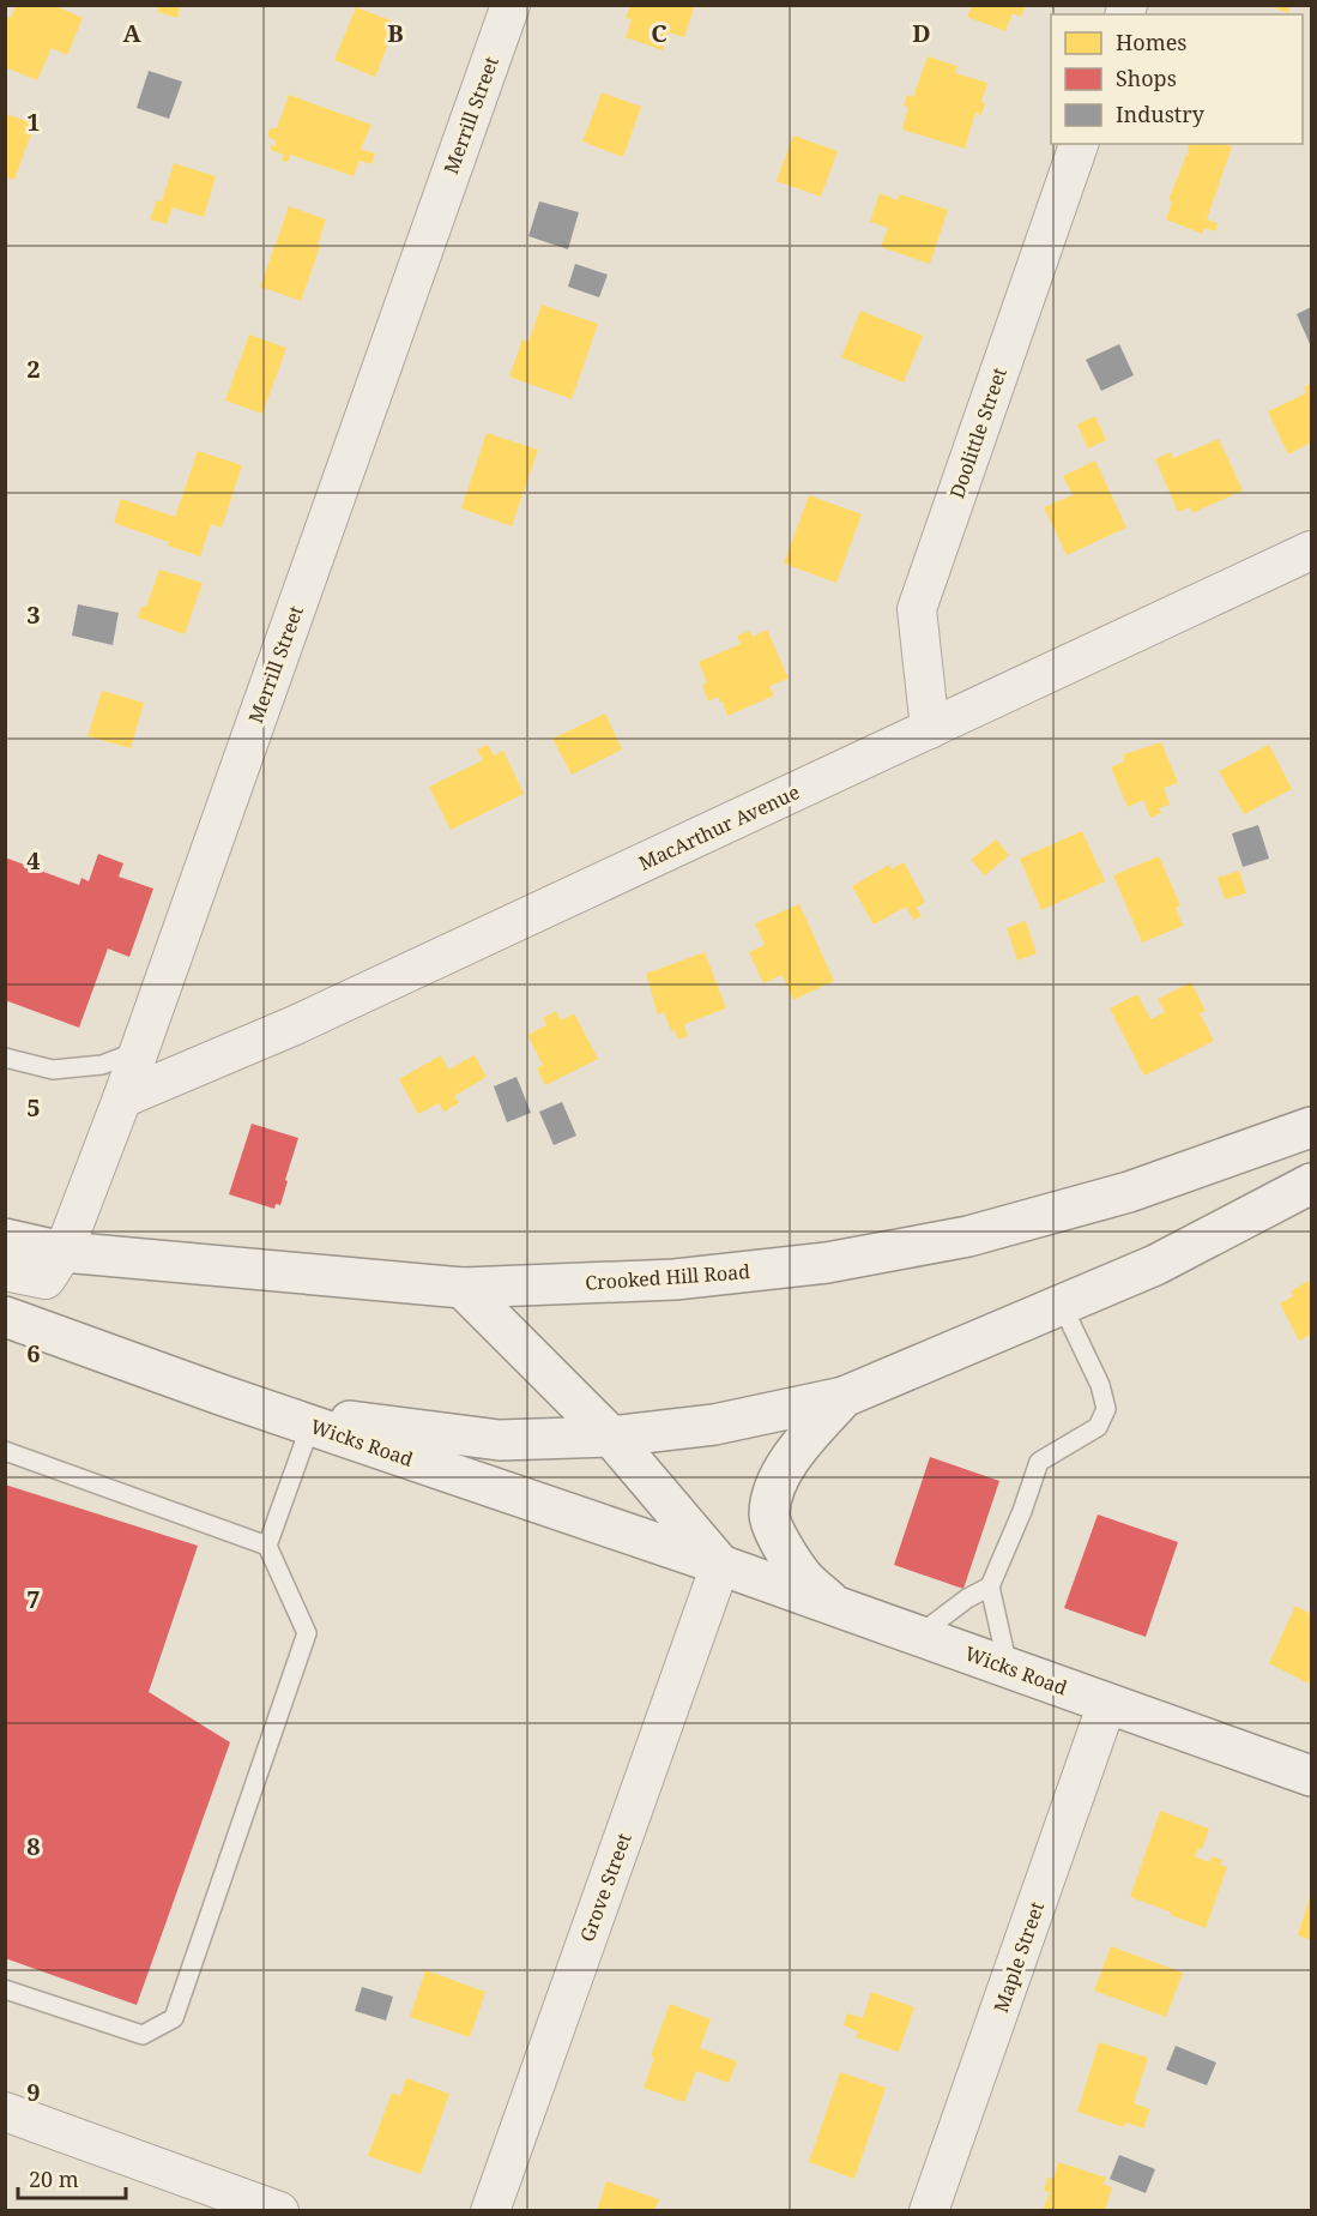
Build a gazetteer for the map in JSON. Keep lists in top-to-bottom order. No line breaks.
{"streets":{"main road":["Crooked Hill Road","Wicks Road"],"street":["Merrill Street","Doolittle Street","MacArthur Avenue","Grove Street","Maple Street"]},"crossings":[["Merrill Street","MacArthur Avenue"],["Merrill Street","Crooked Hill Road"],["Doolittle Street","MacArthur Avenue"],["Crooked Hill Road","Wicks Road"],["Wicks Road","Grove Street"],["Wicks Road","Maple Street"]],"legend":["Homes","Shops","Industry"],"scale_bar":"20 m","grid":{"columns":["A","B","C","D"],"rows":["1","2","3","4","5","6","7","8","9"]}}
